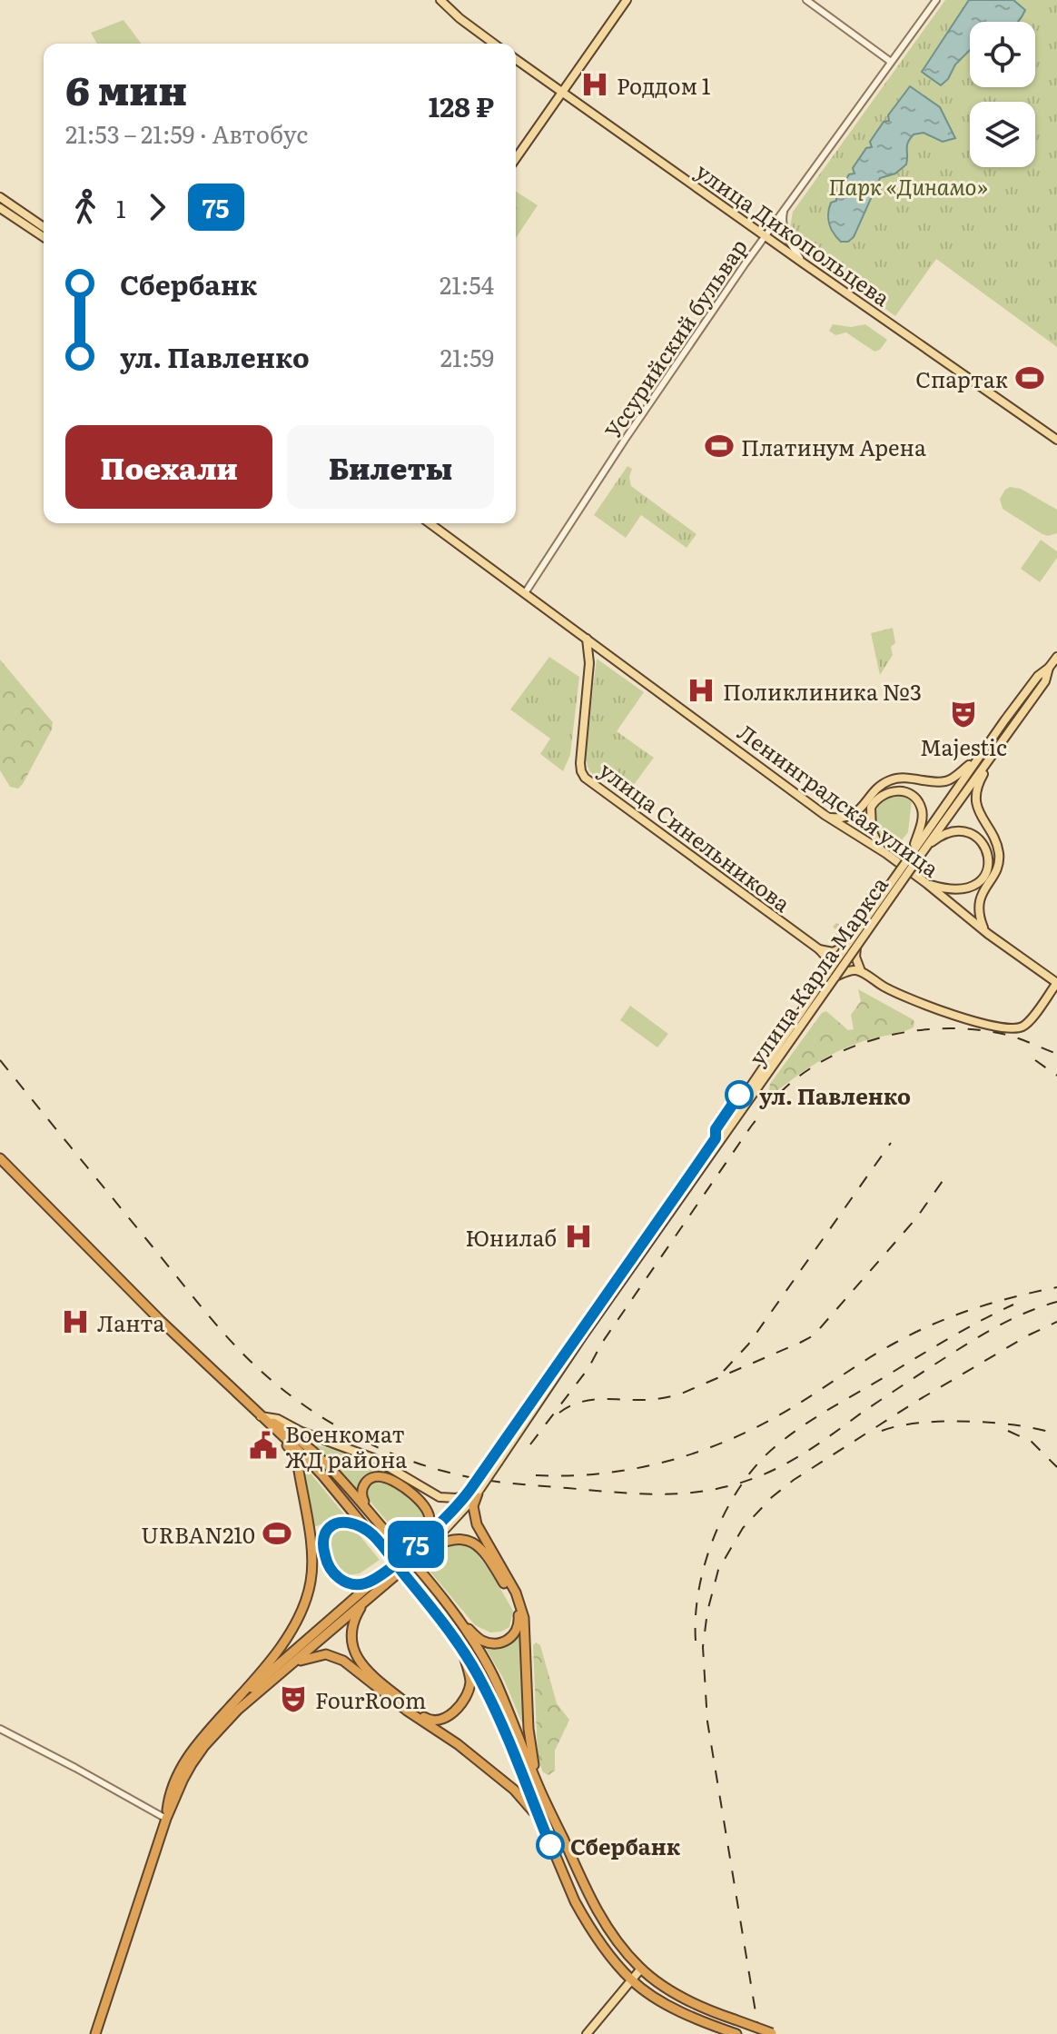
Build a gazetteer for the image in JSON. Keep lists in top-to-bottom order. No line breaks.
{"streets":{"main road":["улица Дикопольцева","Ленинградская улица","улица Синельникова","улица Карла Маркса"],"street":["Уссурийский бульвар"]},"crossings":[["улица Дикопольцева","Уссурийский бульвар"],["Уссурийский бульвар","Ленинградская улица"],["Ленинградская улица","улица Синельникова"]],"parks":["Парк «Динамо»"],"places":{"hospital":["Роддом 1","Поликлиника №3","Юнилаб","Ланта"],"sports":["Спартак","Платинум Арена","URBAN210"],"theatre":["Majestic","FourRoom"],"other":["ул. Павленко","Сбербанк"],"public building":["Военкомат ЖД района"]},"lines":["bus line 75"],"page":{"on_map":"75","heading":["6 мин","21:53 – 21:59 · Автобус","128 ₽"],"legs":["1","75"],"list":[{"name":"Сбербанк","value":"21:54"},{"name":"ул. Павленко","value":"21:59"}],"buttons":["Поехали","Билеты"]}}
